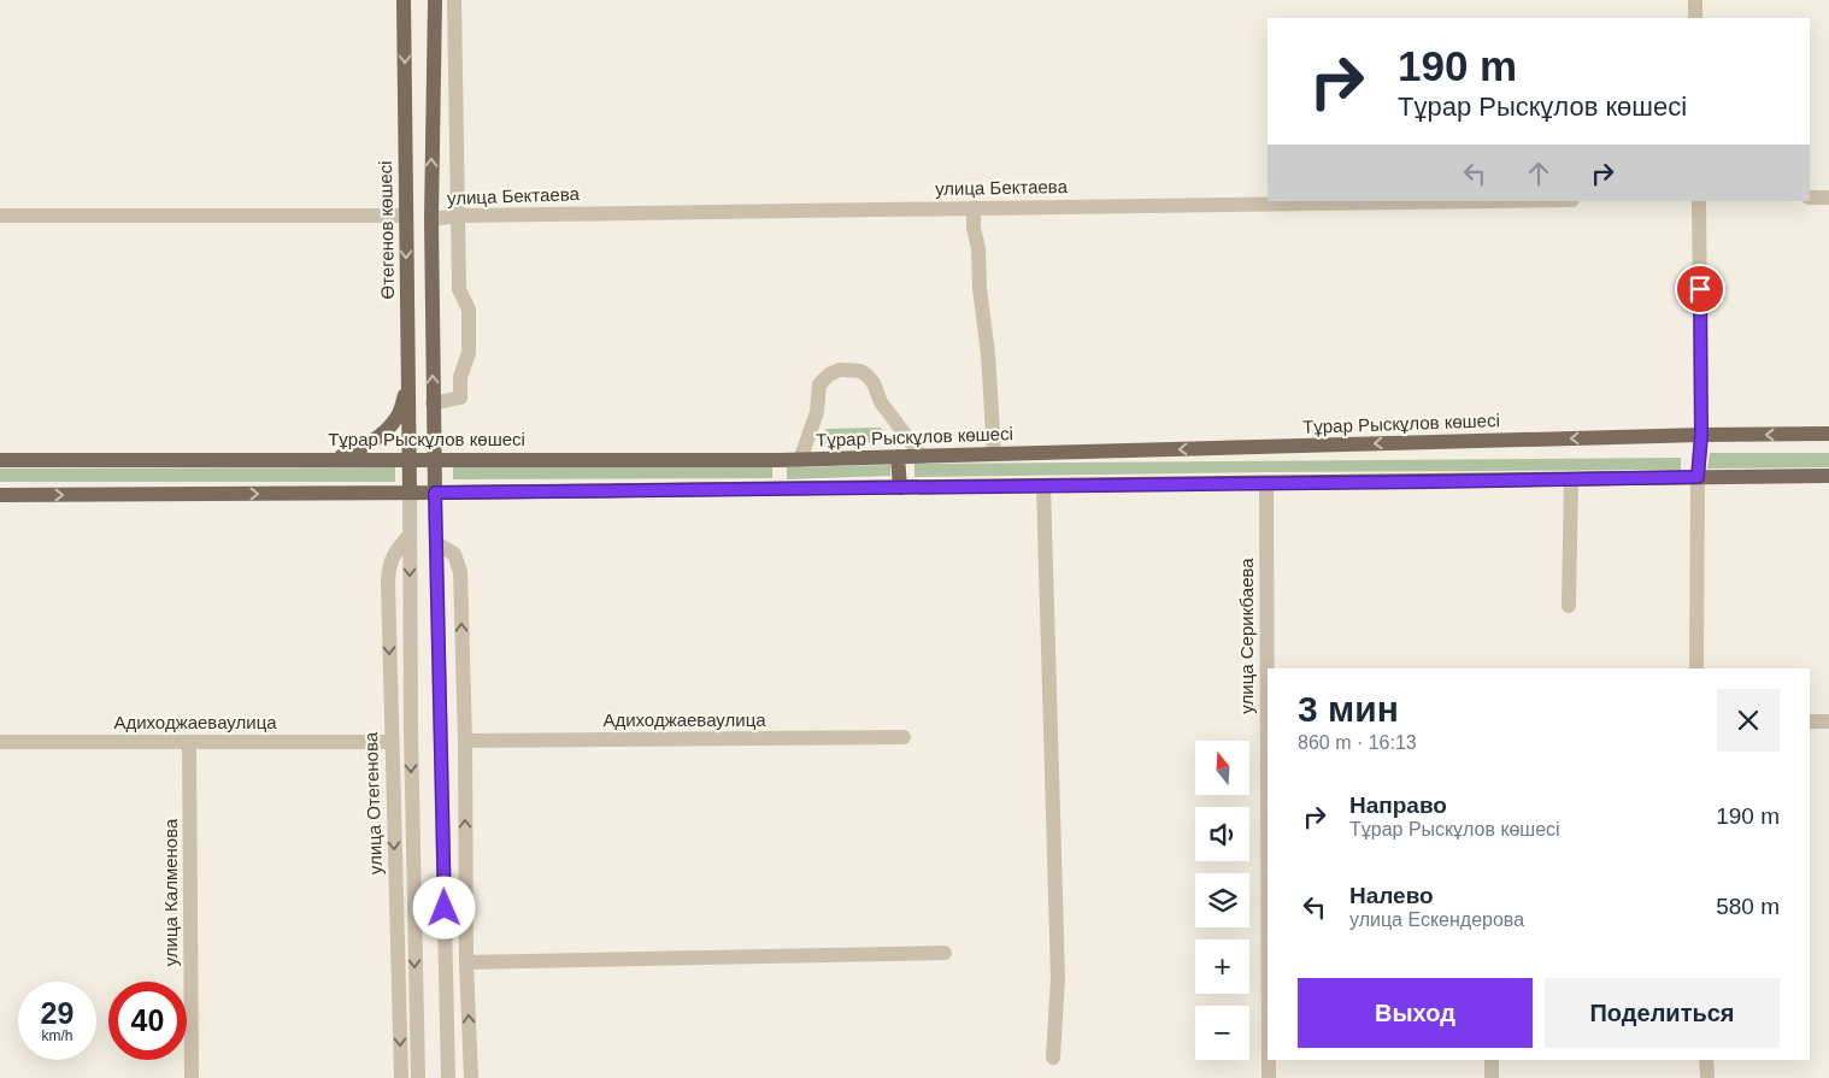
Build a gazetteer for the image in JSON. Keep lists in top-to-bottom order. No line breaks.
{"streets":{"main road":["Өтегенов көшесі","Тұрар Рыскұлов көшесі"],"street":["улица Бектаева","улица Серикбаева","Адиходжаеваулица","улица Отегенова","улица Калменова"]},"crossings":[["Өтегенов көшесі","Тұрар Рыскұлов көшесі"],["Өтегенов көшесі","улица Отегенова"],["Адиходжаеваулица","улица Отегенова"],["Адиходжаеваулица","улица Калменова"]],"north":"top","page":{"turn":["190 m","Тұрар Рыскұлов көшесі"],"heading":["3 мин","860 m · 16:13"],"map_buttons":["+","−"],"list":[{"name":"Направо","note":"Тұрар Рыскұлов көшесі","value":"190 m"},{"name":"Налево","note":"улица Ескендерова","value":"580 m"}],"buttons":["Выход","Поделиться"],"speed":"29 km/h","limit":"40"}}
